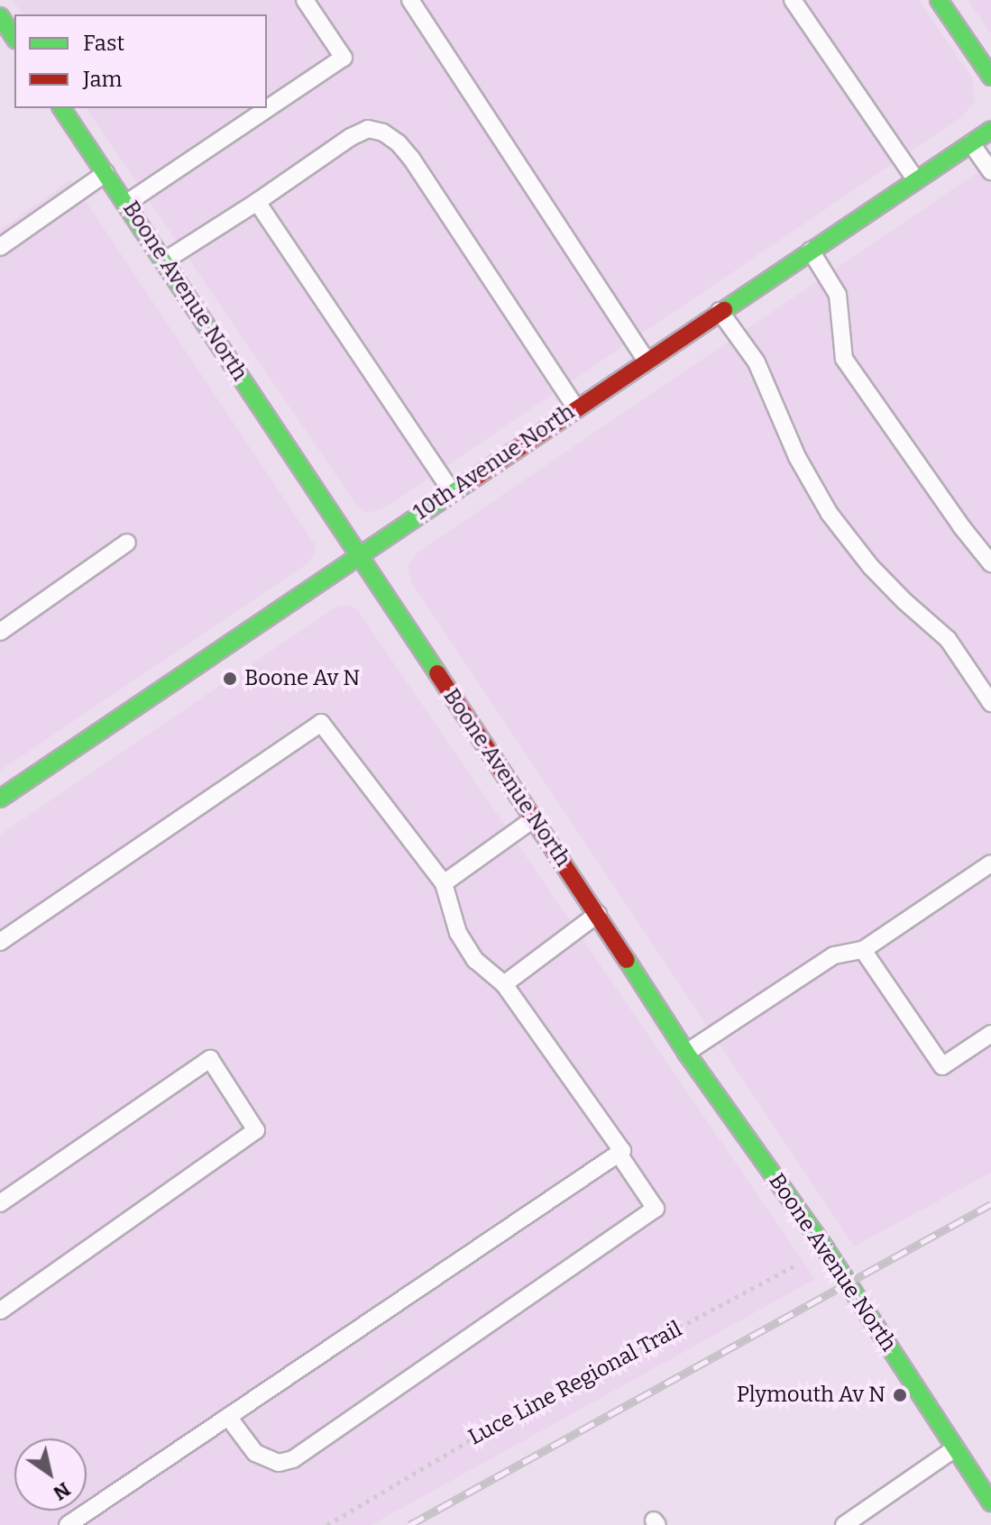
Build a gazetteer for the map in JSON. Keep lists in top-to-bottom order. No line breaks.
{"streets":{"street":["Boone Avenue North","10th Avenue North"],"path":["Luce Line Regional Trail"]},"crossings":[["Boone Avenue North","10th Avenue North"],["Boone Avenue North","Luce Line Regional Trail"]],"places":["Boone Av N","Plymouth Av N"],"legend":["Fast","Jam"],"north":"bottom right"}
